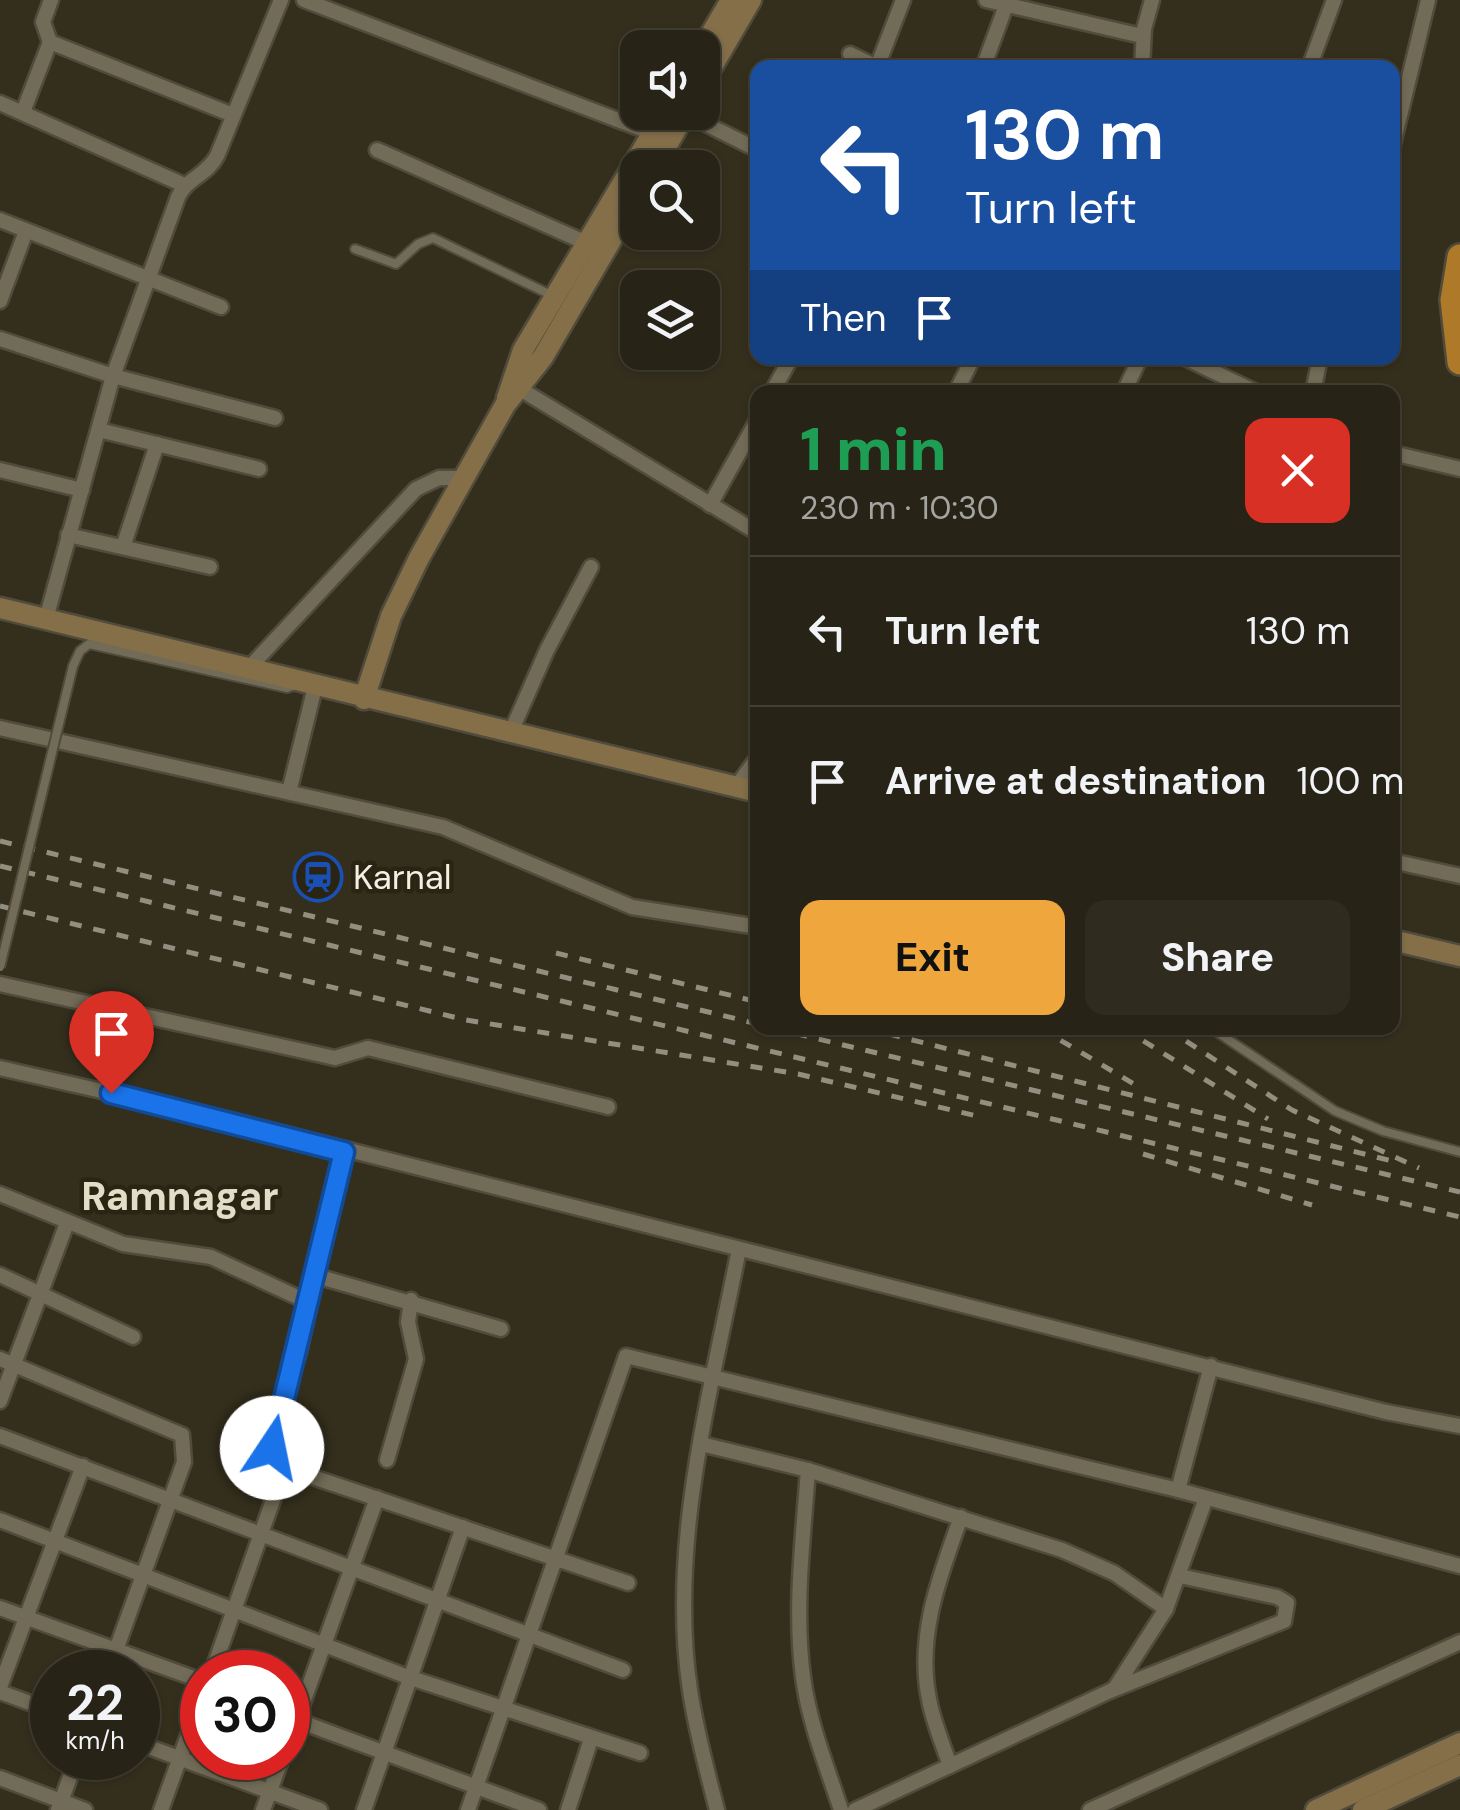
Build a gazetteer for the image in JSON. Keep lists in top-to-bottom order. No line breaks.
{"districts":["Ramnagar"],"places":{"station":["Karnal"]},"page":{"turn":["130 m","Turn left"],"then":"Then","heading":["1 min","230 m · 10:30"],"list":[{"name":"Turn left","value":"130 m"},{"name":"Arrive at destination","value":"100 m"}],"buttons":["Exit","Share"],"speed":"22 km/h","limit":"30"}}
